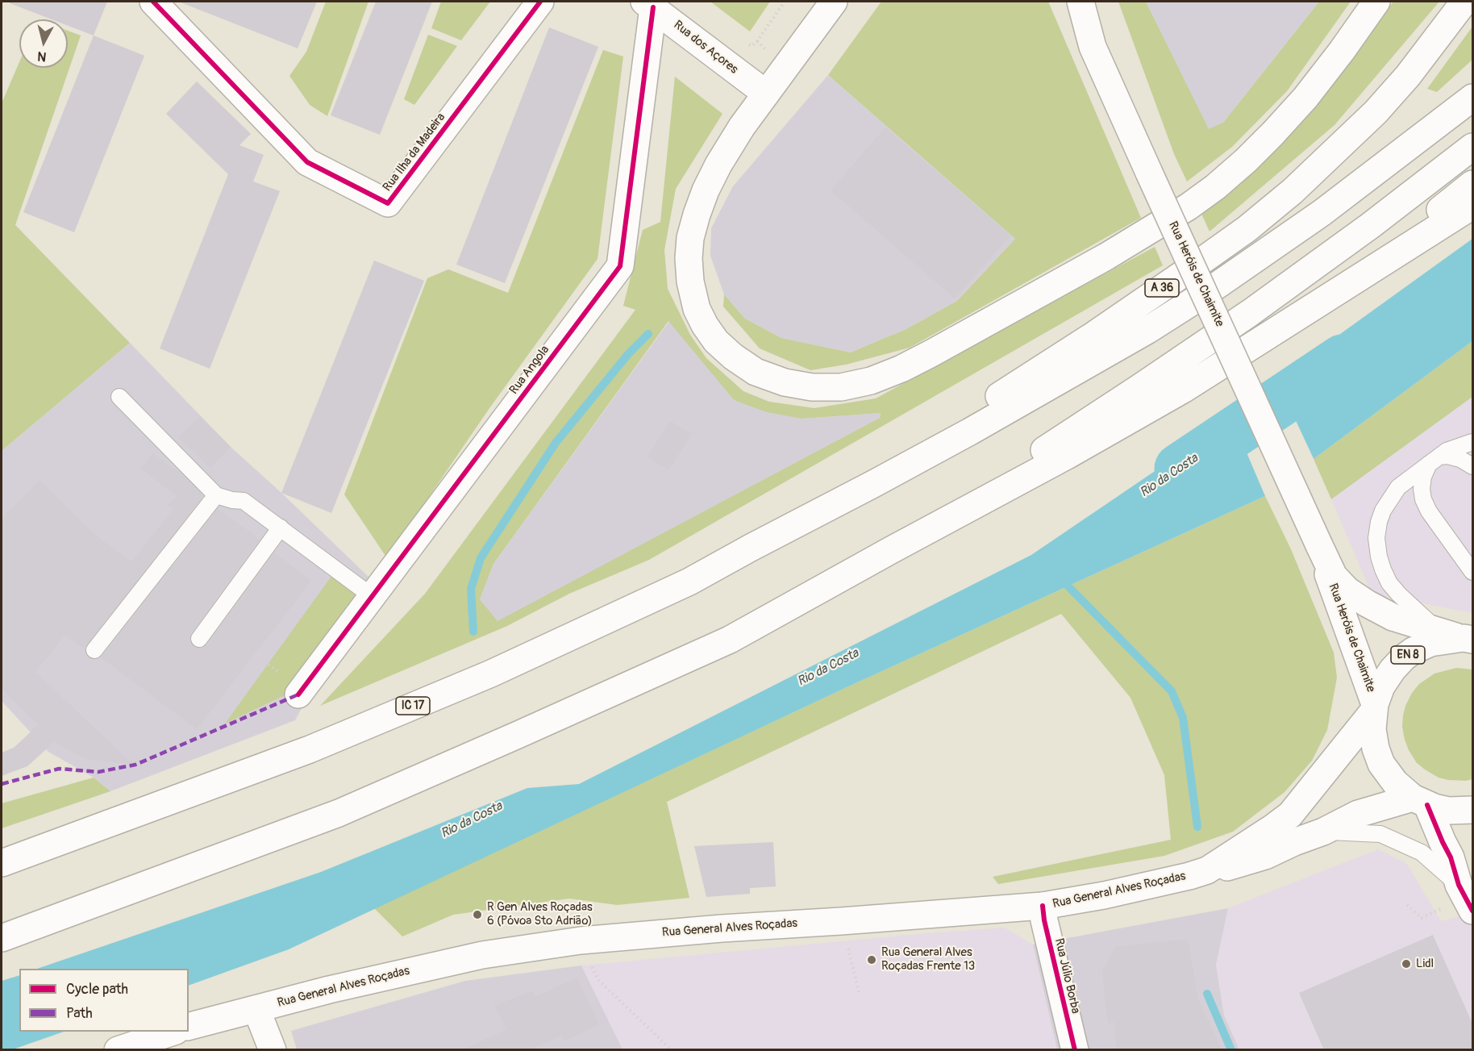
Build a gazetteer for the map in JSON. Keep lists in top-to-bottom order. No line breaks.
{"streets":{"main road":["Rua dos Açores","Rua Ilha da Madeira","Rua Heróis de Chaimite","A 36","Rua Angola","EN 8","IC 17","Rua General Alves Roçadas","Rua Júlio Borba"]},"crossings":[["Rua dos Açores","Rua Angola"],["Rua Heróis de Chaimite","Rua General Alves Roçadas"],["A 36","IC 17"],["Rua General Alves Roçadas","Rua Júlio Borba"]],"water":["Rio da Costa"],"places":["R Gen Alves Roçadas 6 (Póvoa Sto Adrião)","Rua General Alves Roçadas Frente 13","Lidl"],"legend":["Cycle path","Path"],"north":"bottom"}
